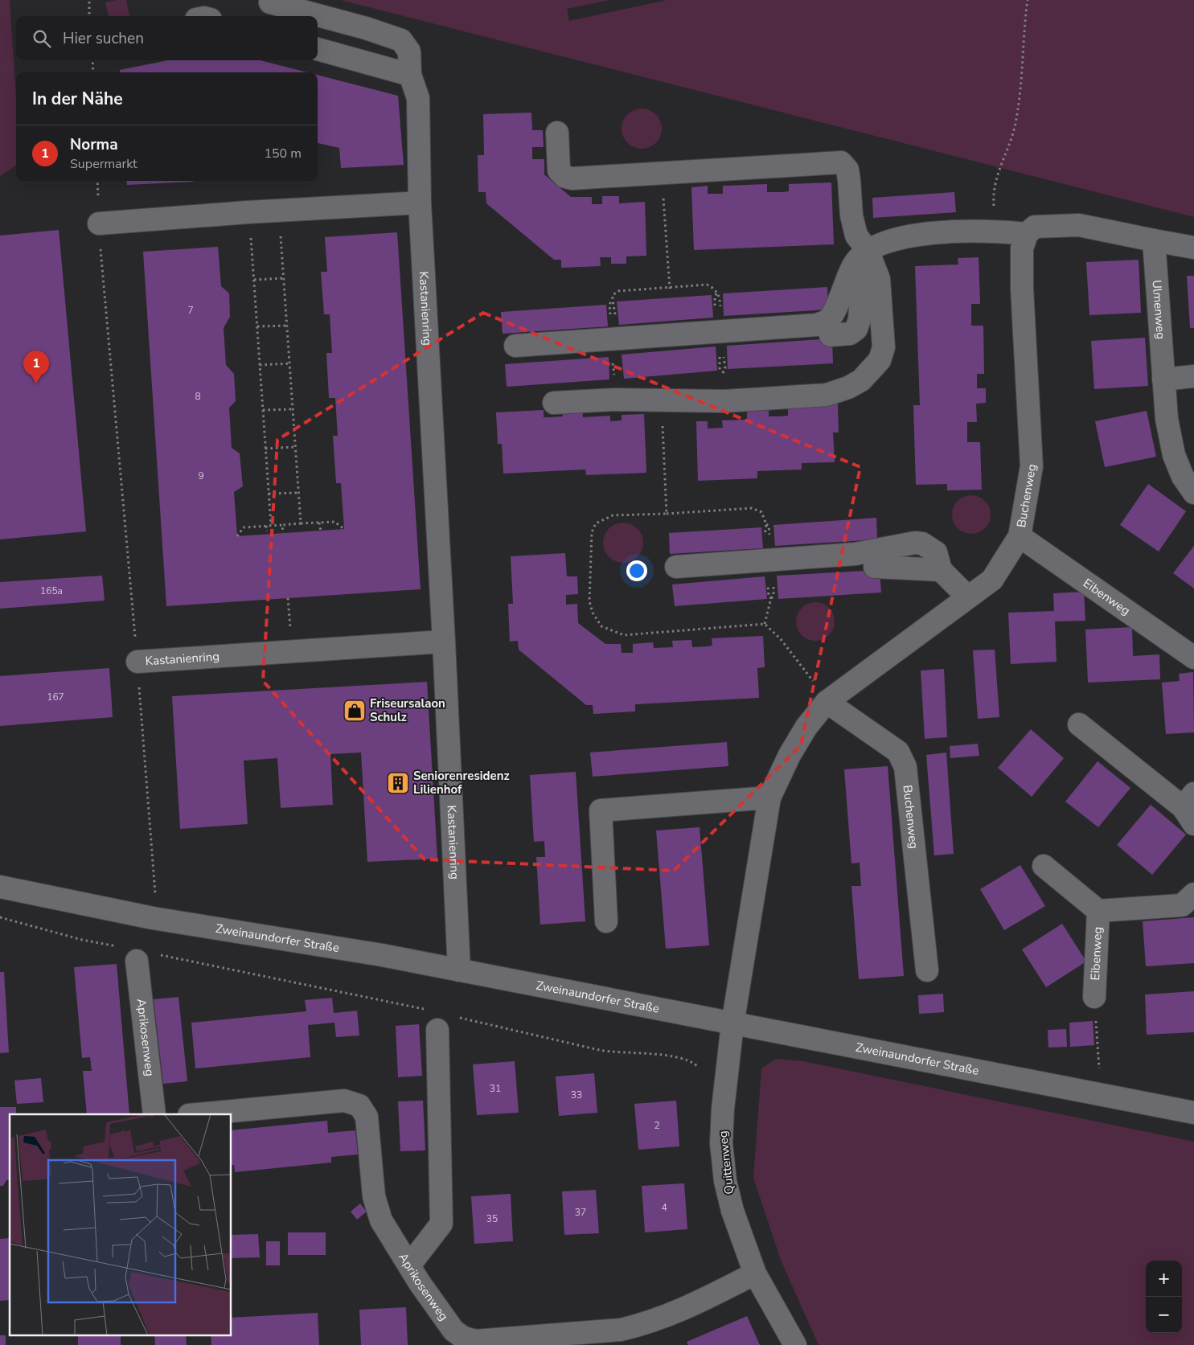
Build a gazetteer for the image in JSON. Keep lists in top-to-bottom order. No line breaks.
{"streets":{"street":["Kastanienring","Ulmenweg","Buchenweg","Eibenweg","Zweinaundorfer Straße","Aprikosenweg","Quittenweg"]},"crossings":[["Kastanienring","Zweinaundorfer Straße"],["Buchenweg","Eibenweg"],["Buchenweg","Zweinaundorfer Straße"],["Buchenweg","Quittenweg"],["Zweinaundorfer Straße","Quittenweg"],["Aprikosenweg","Quittenweg"]],"places":{"shop":["Friseursalaon Schulz"],"building":["Seniorenresidenz Lilienhof"]},"house_numbers":["7","8","9","165a","167","31","33","2","4","37","35"],"page":{"search":"Hier suchen","heading":"In der Nähe","list":[{"mark":"1","name":"Norma","note":"Supermarkt","value":"150 m"}],"pins":"1","map_buttons":["+","−"]}}
